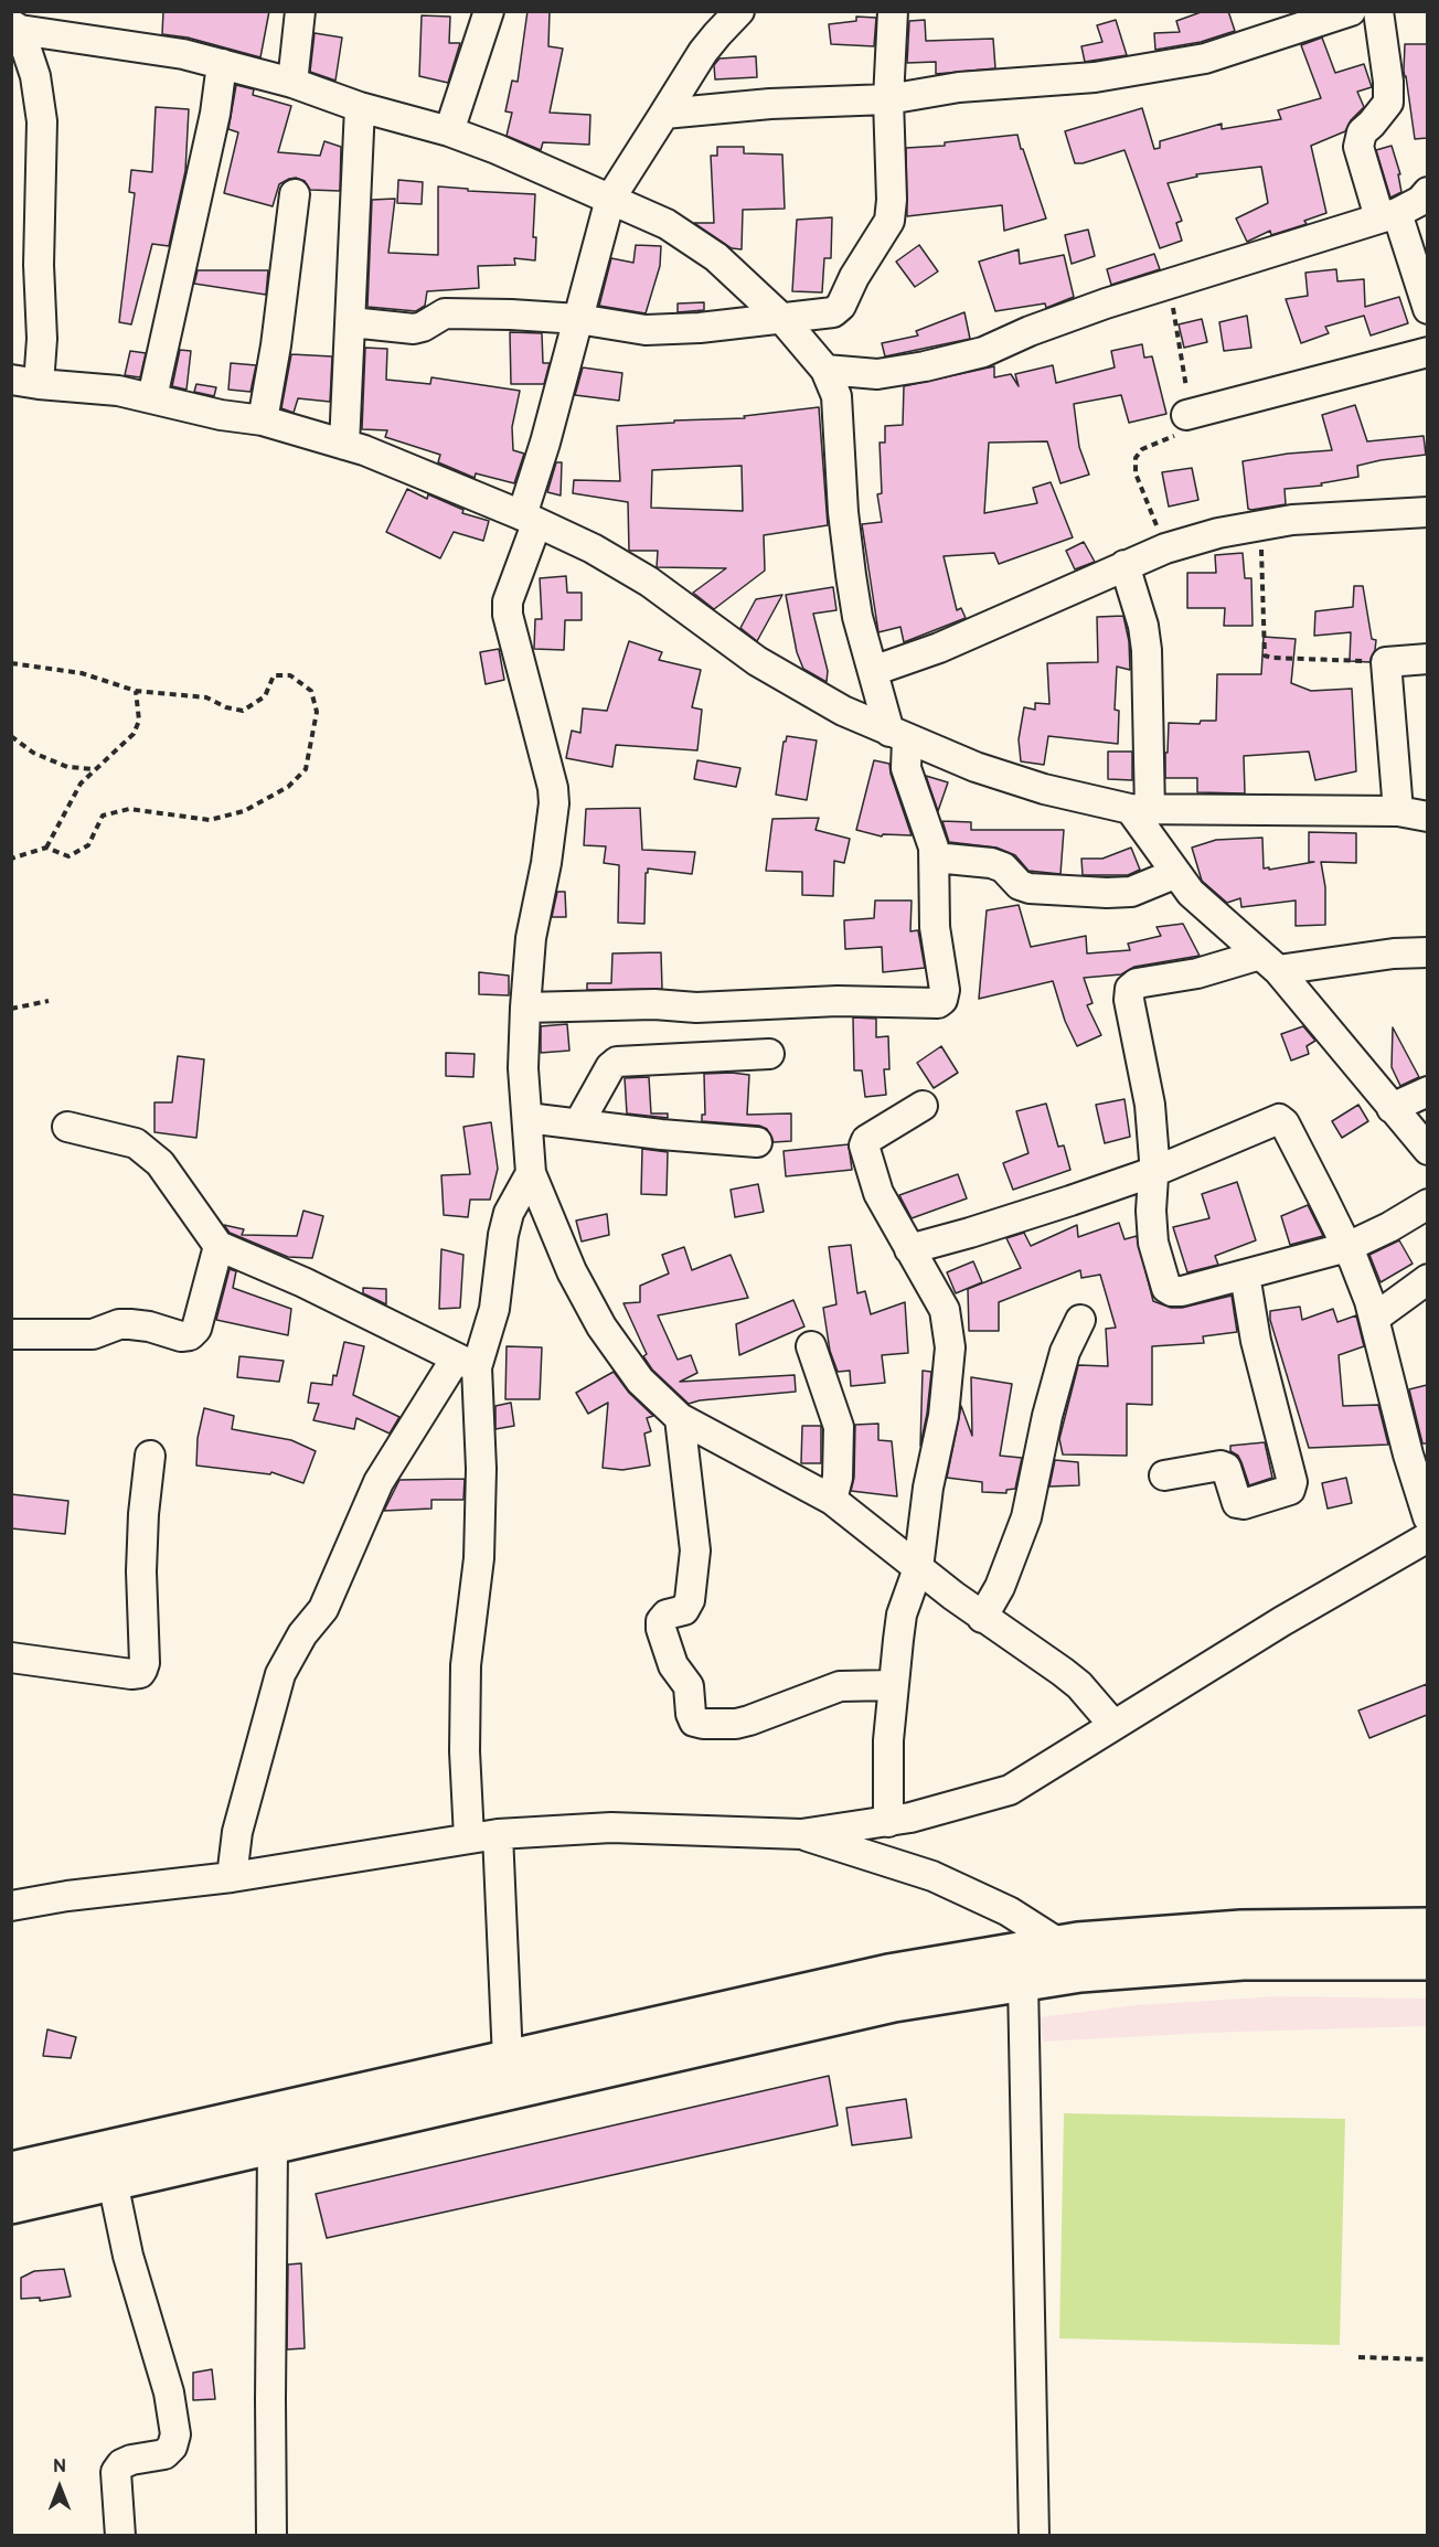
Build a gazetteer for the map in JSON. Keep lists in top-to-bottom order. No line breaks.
{"north":"top"}
